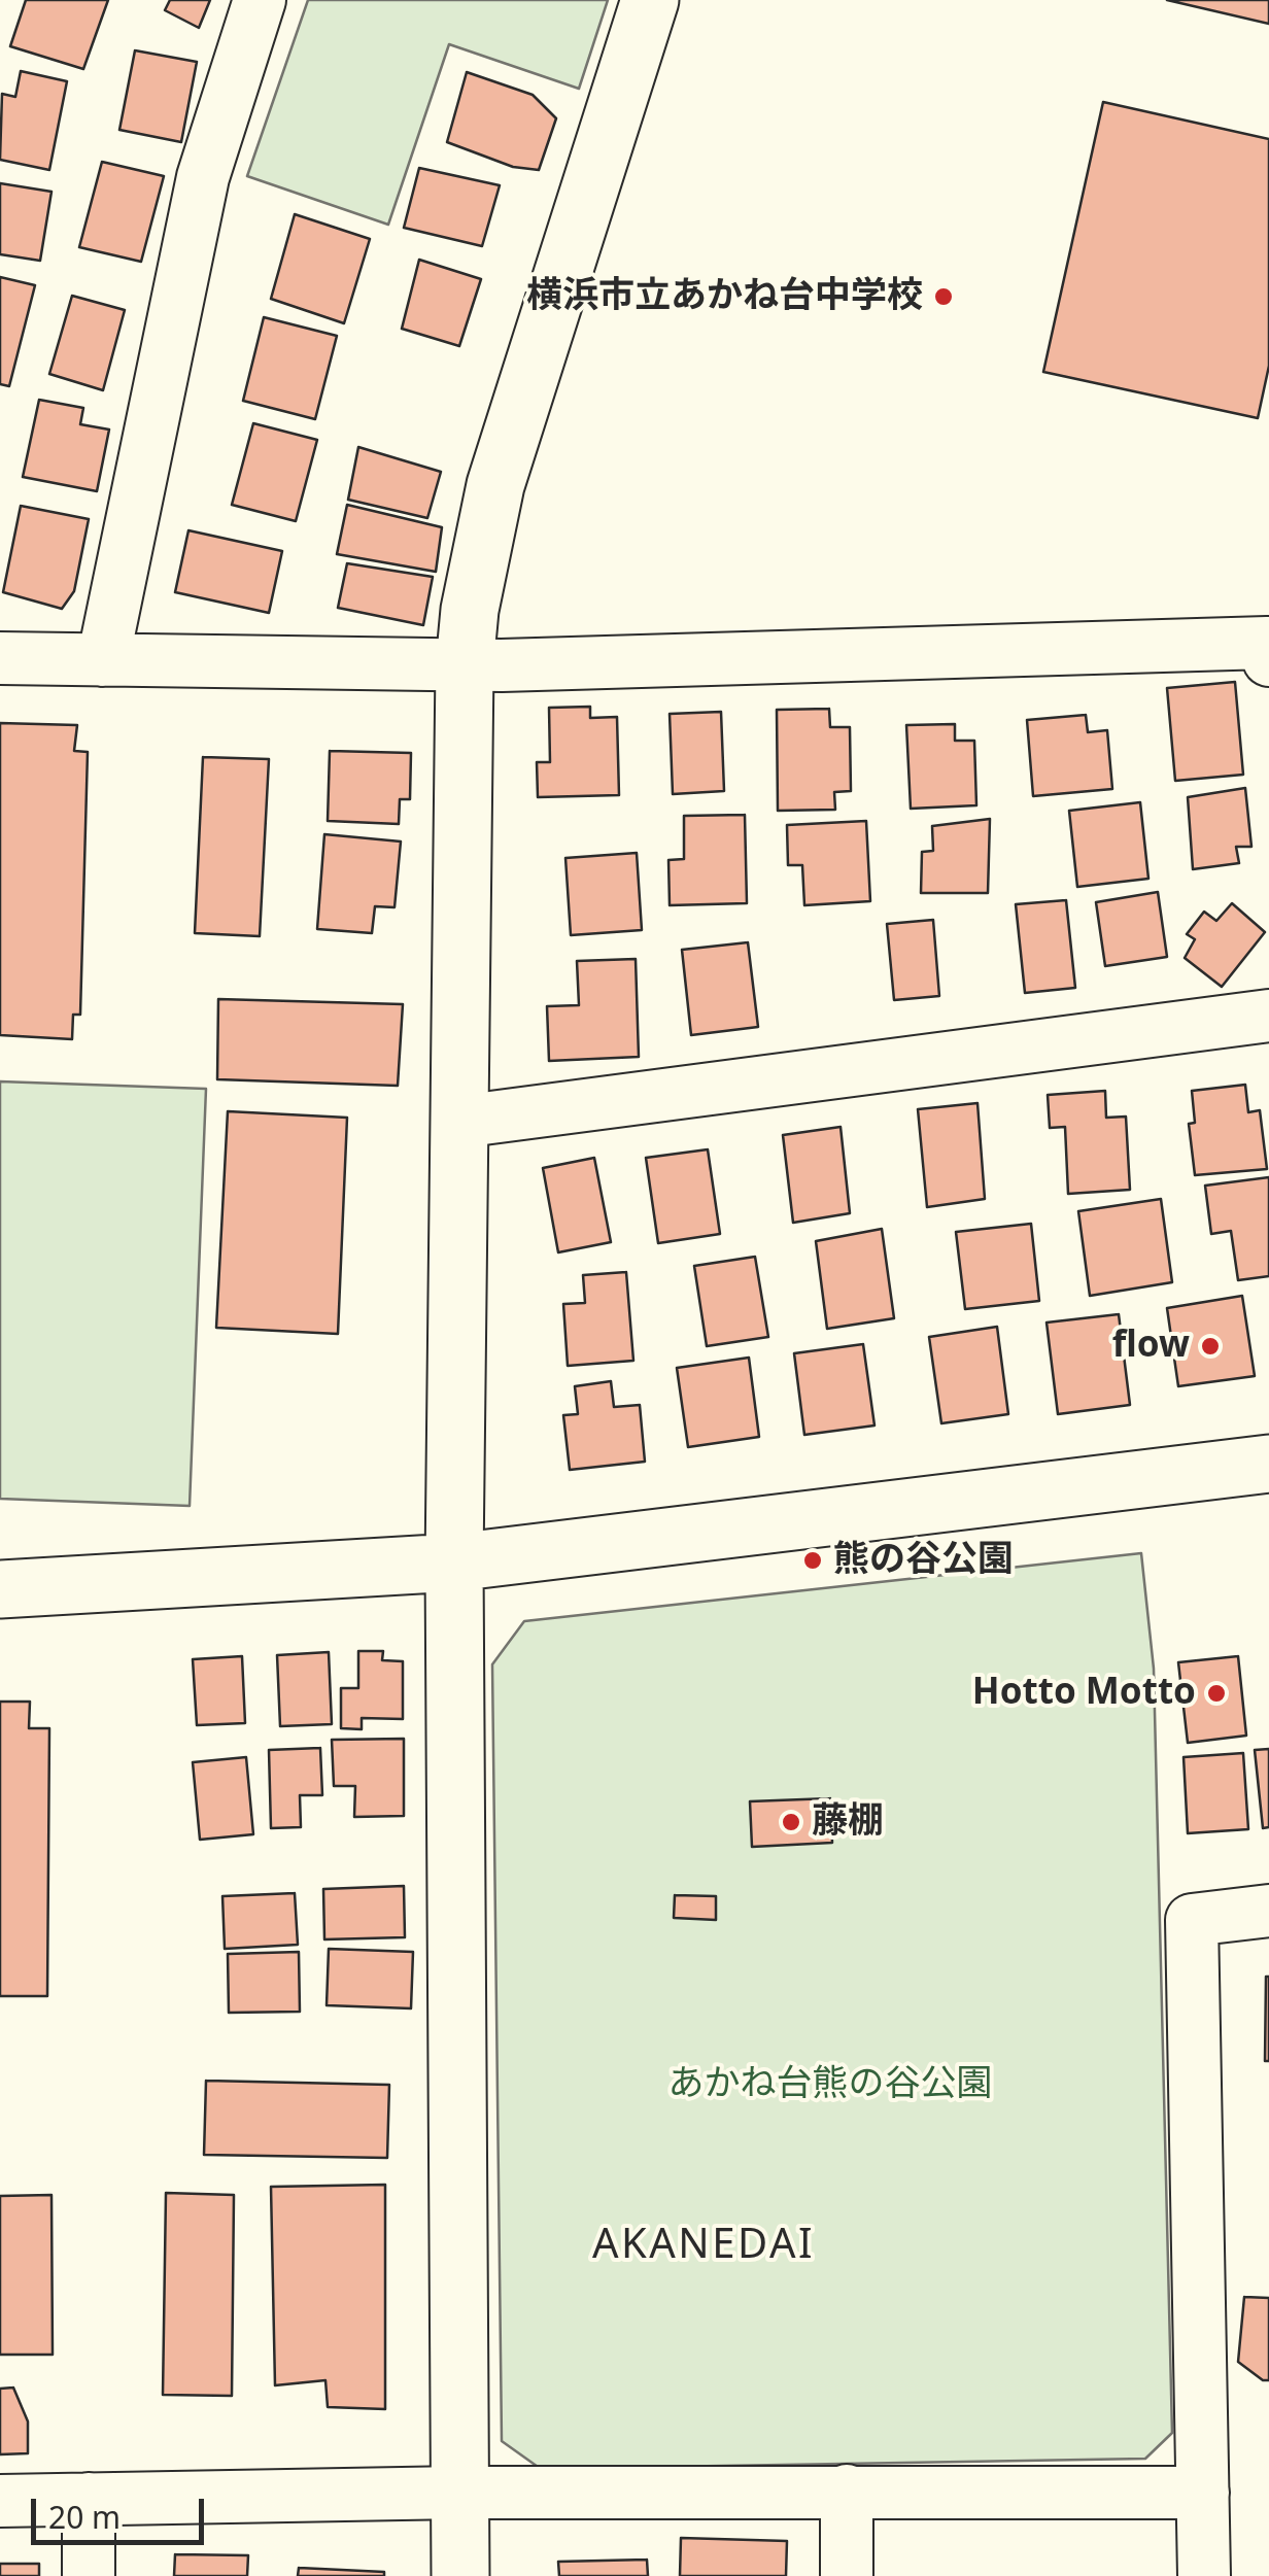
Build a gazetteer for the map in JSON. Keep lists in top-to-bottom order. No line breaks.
{"districts":["AKANEDAI"],"parks":["あかね台熊の谷公園"],"places":["横浜市立あかね台中学校","flow","熊の谷公園","Hotto Motto","藤棚"],"scale_bar":"20 m"}
